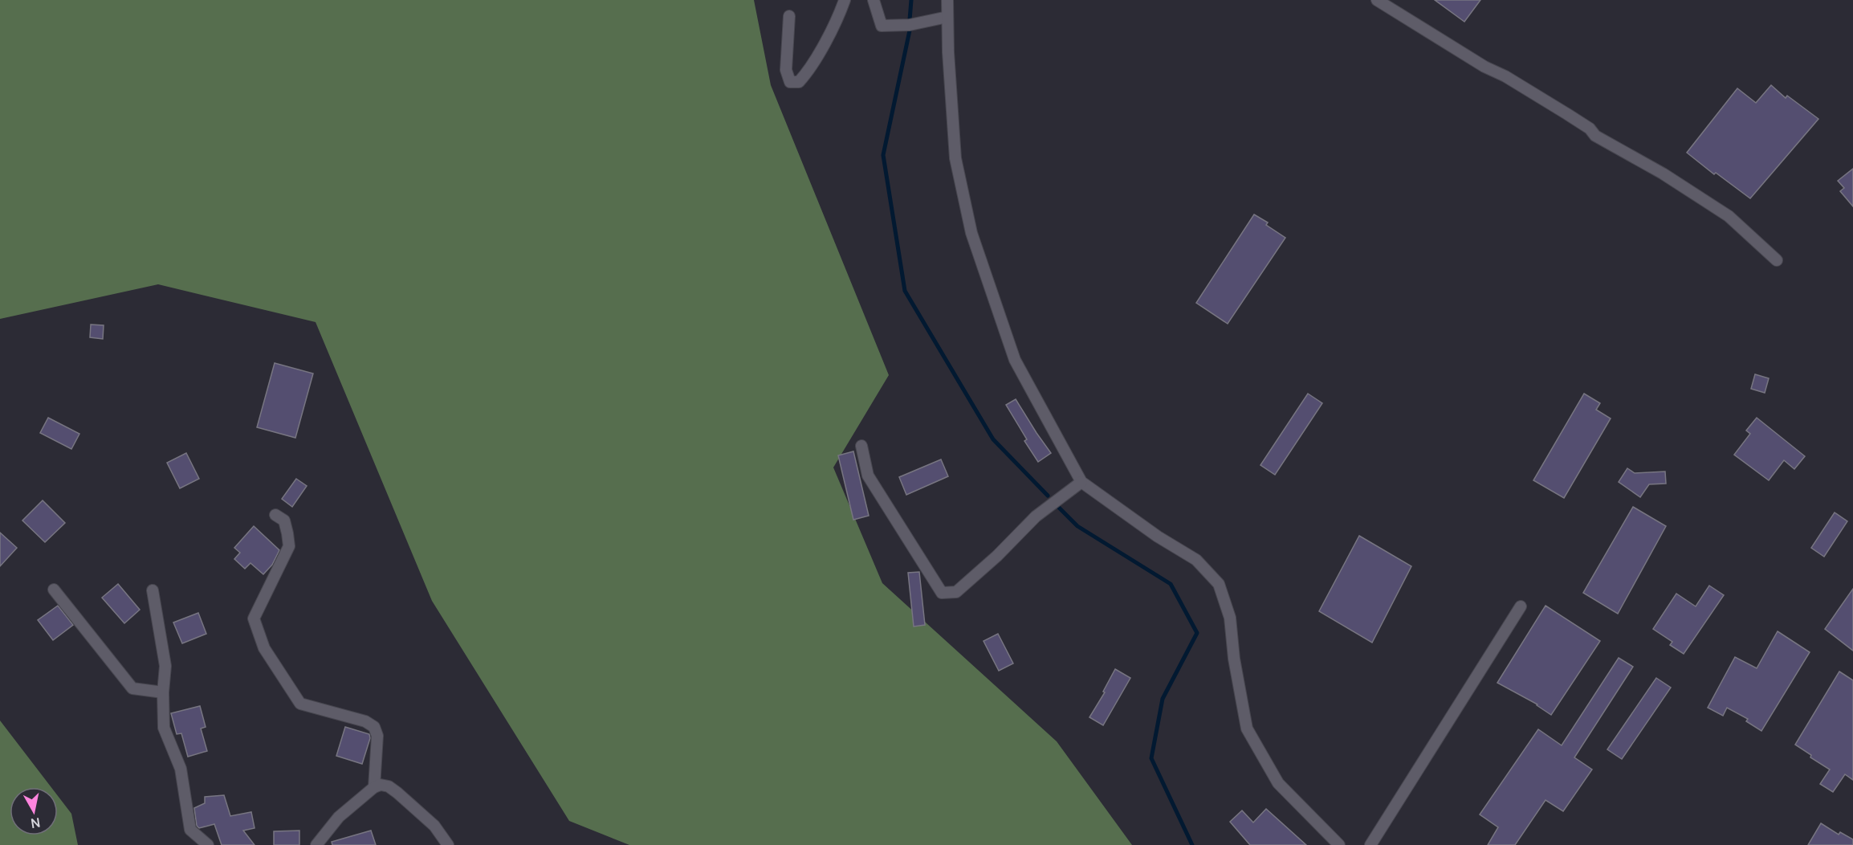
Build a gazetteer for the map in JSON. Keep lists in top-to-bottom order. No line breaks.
{"north":"bottom"}
